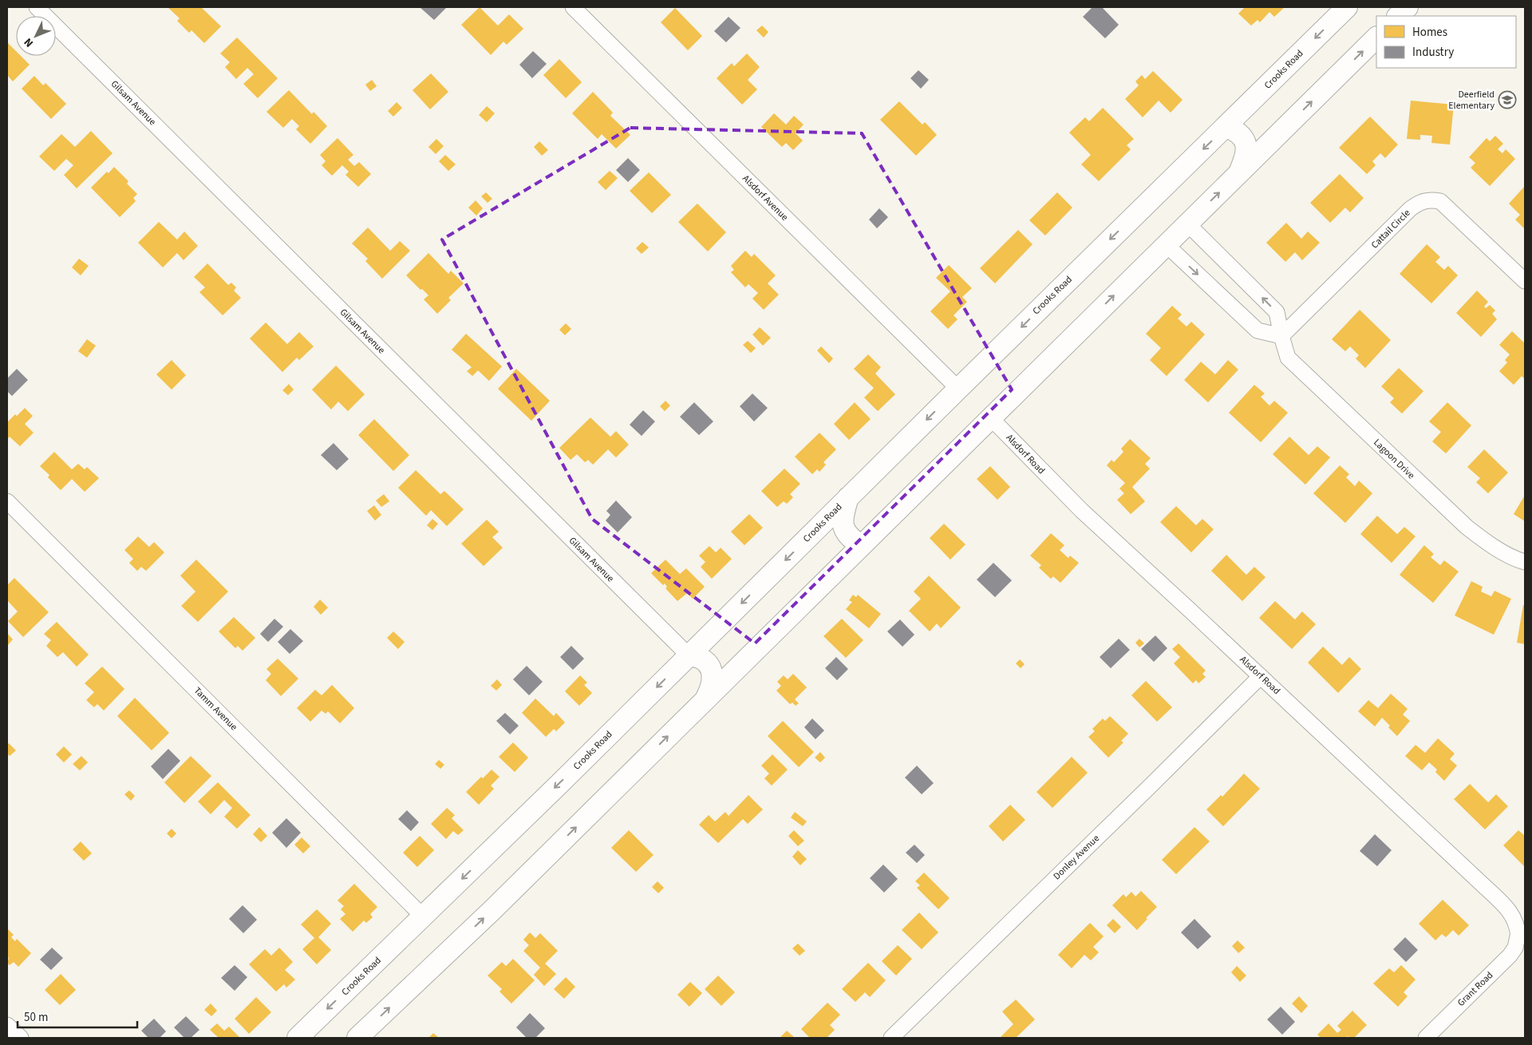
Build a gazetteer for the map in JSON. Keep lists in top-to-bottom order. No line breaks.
{"streets":{"main road":["Crooks Road"],"street":["Gilsam Avenue","Alsdorf Avenue","Cattail Circle","Alsdorf Road","Lagoon Drive","Tamm Avenue","Donley Avenue","Grant Road"]},"crossings":[["Crooks Road","Gilsam Avenue"],["Crooks Road","Alsdorf Avenue"],["Crooks Road","Tamm Avenue"],["Cattail Circle","Lagoon Drive"],["Alsdorf Road","Donley Avenue"],["Alsdorf Road","Grant Road"]],"places":{"school or university":["Deerfield Elementary"]},"legend":["Homes","Industry"],"scale_bar":"50 m","north":"bottom left"}
